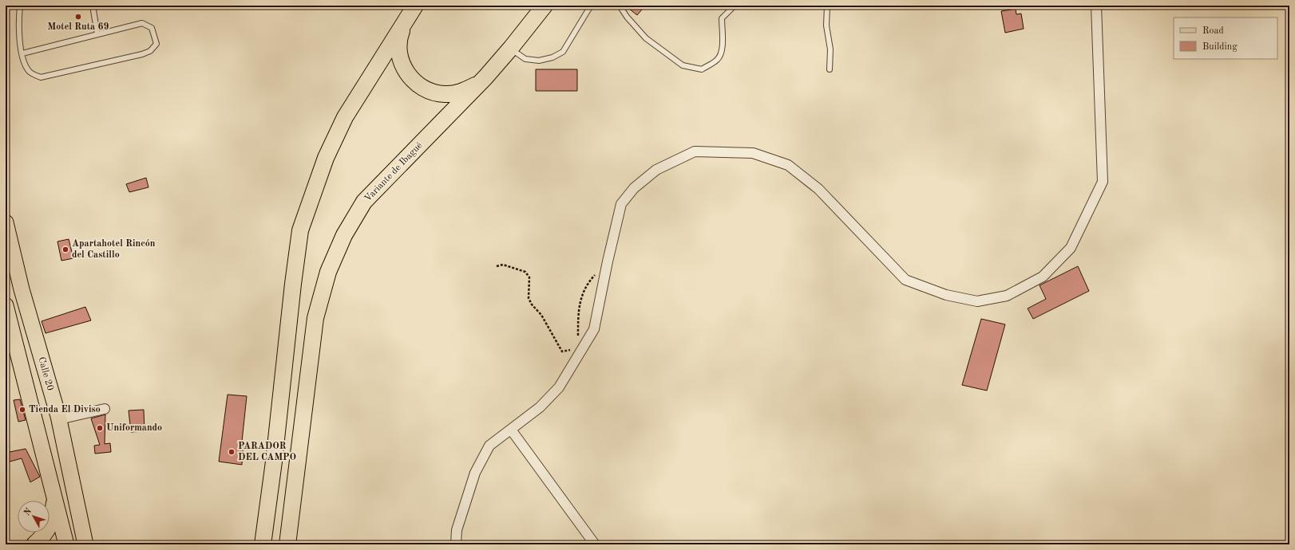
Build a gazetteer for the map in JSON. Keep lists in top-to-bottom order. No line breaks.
{"streets":{"highway":["Variante de Ibagué"],"main road":["Calle 20"]},"places":["Motel Ruta 69","Apartahotel Rincón del Castillo","Tienda El Diviso","Uniformando","PARADOR DEL CAMPO"],"legend":["Road","Building"],"north":"top left"}
